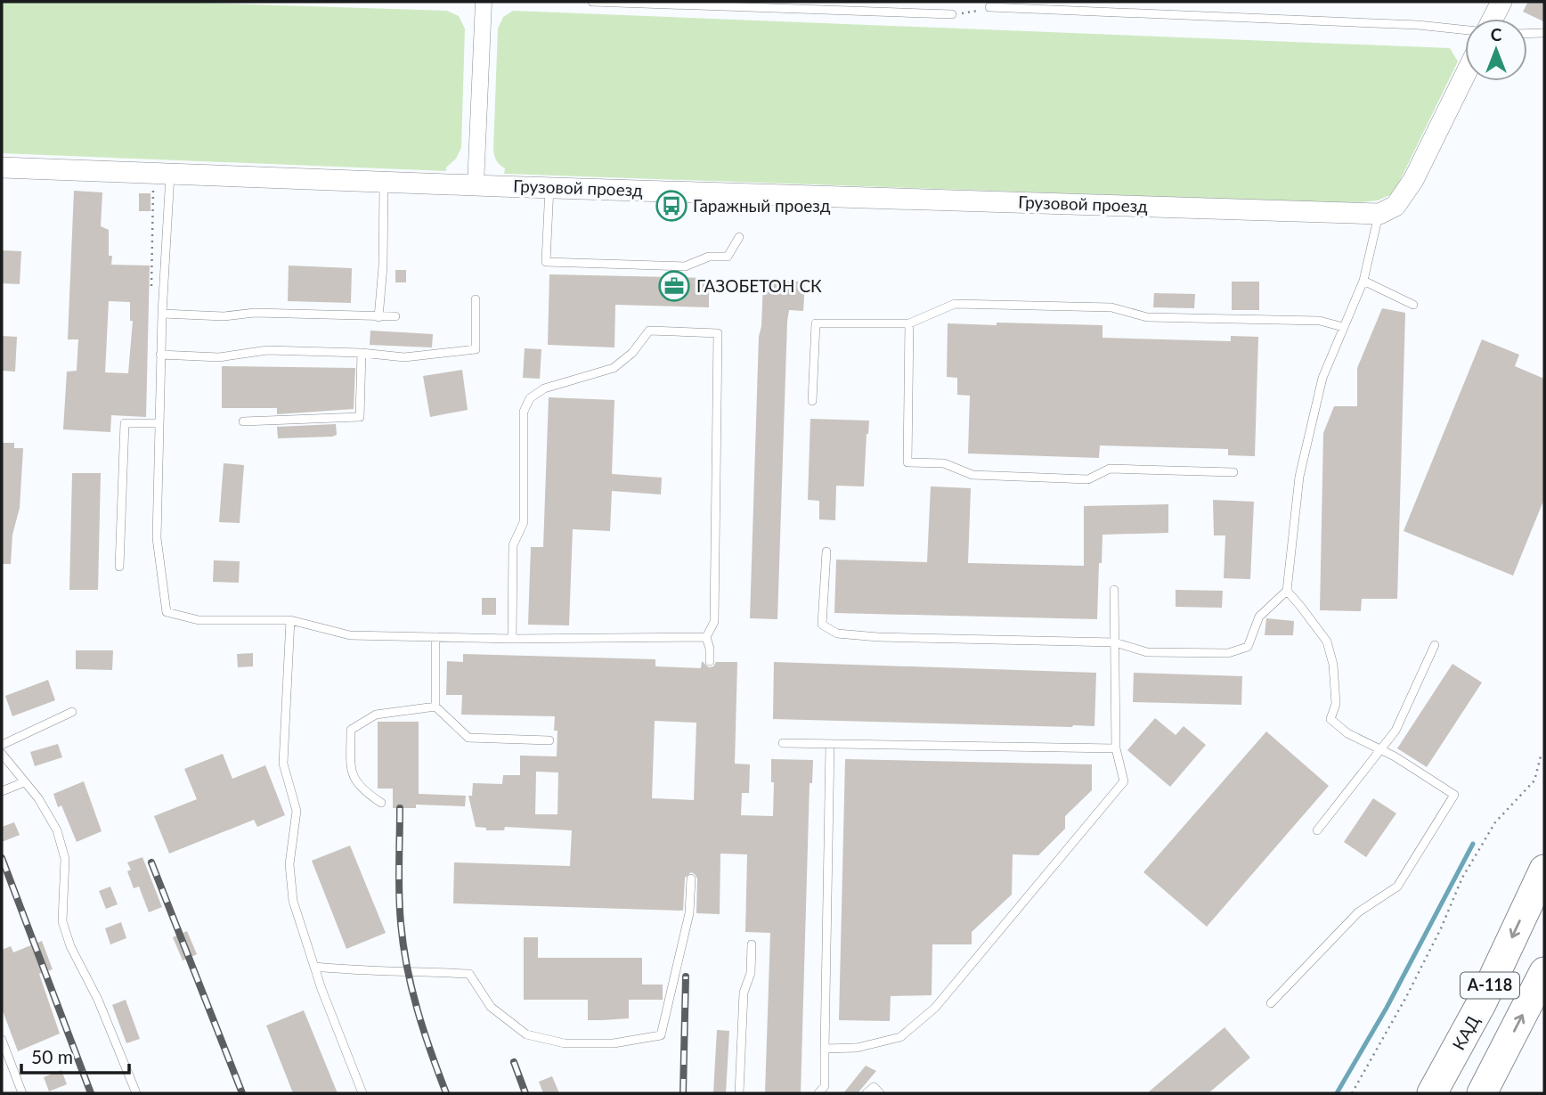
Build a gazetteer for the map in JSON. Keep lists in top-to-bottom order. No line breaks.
{"streets":{"highway":["А-118","КАД"],"street":["Грузовой проезд"]},"places":{"bus stop":["Гаражный проезд"],"office":["ГАЗОБЕТОН СК"]},"scale_bar":"50 m","north":"top"}
